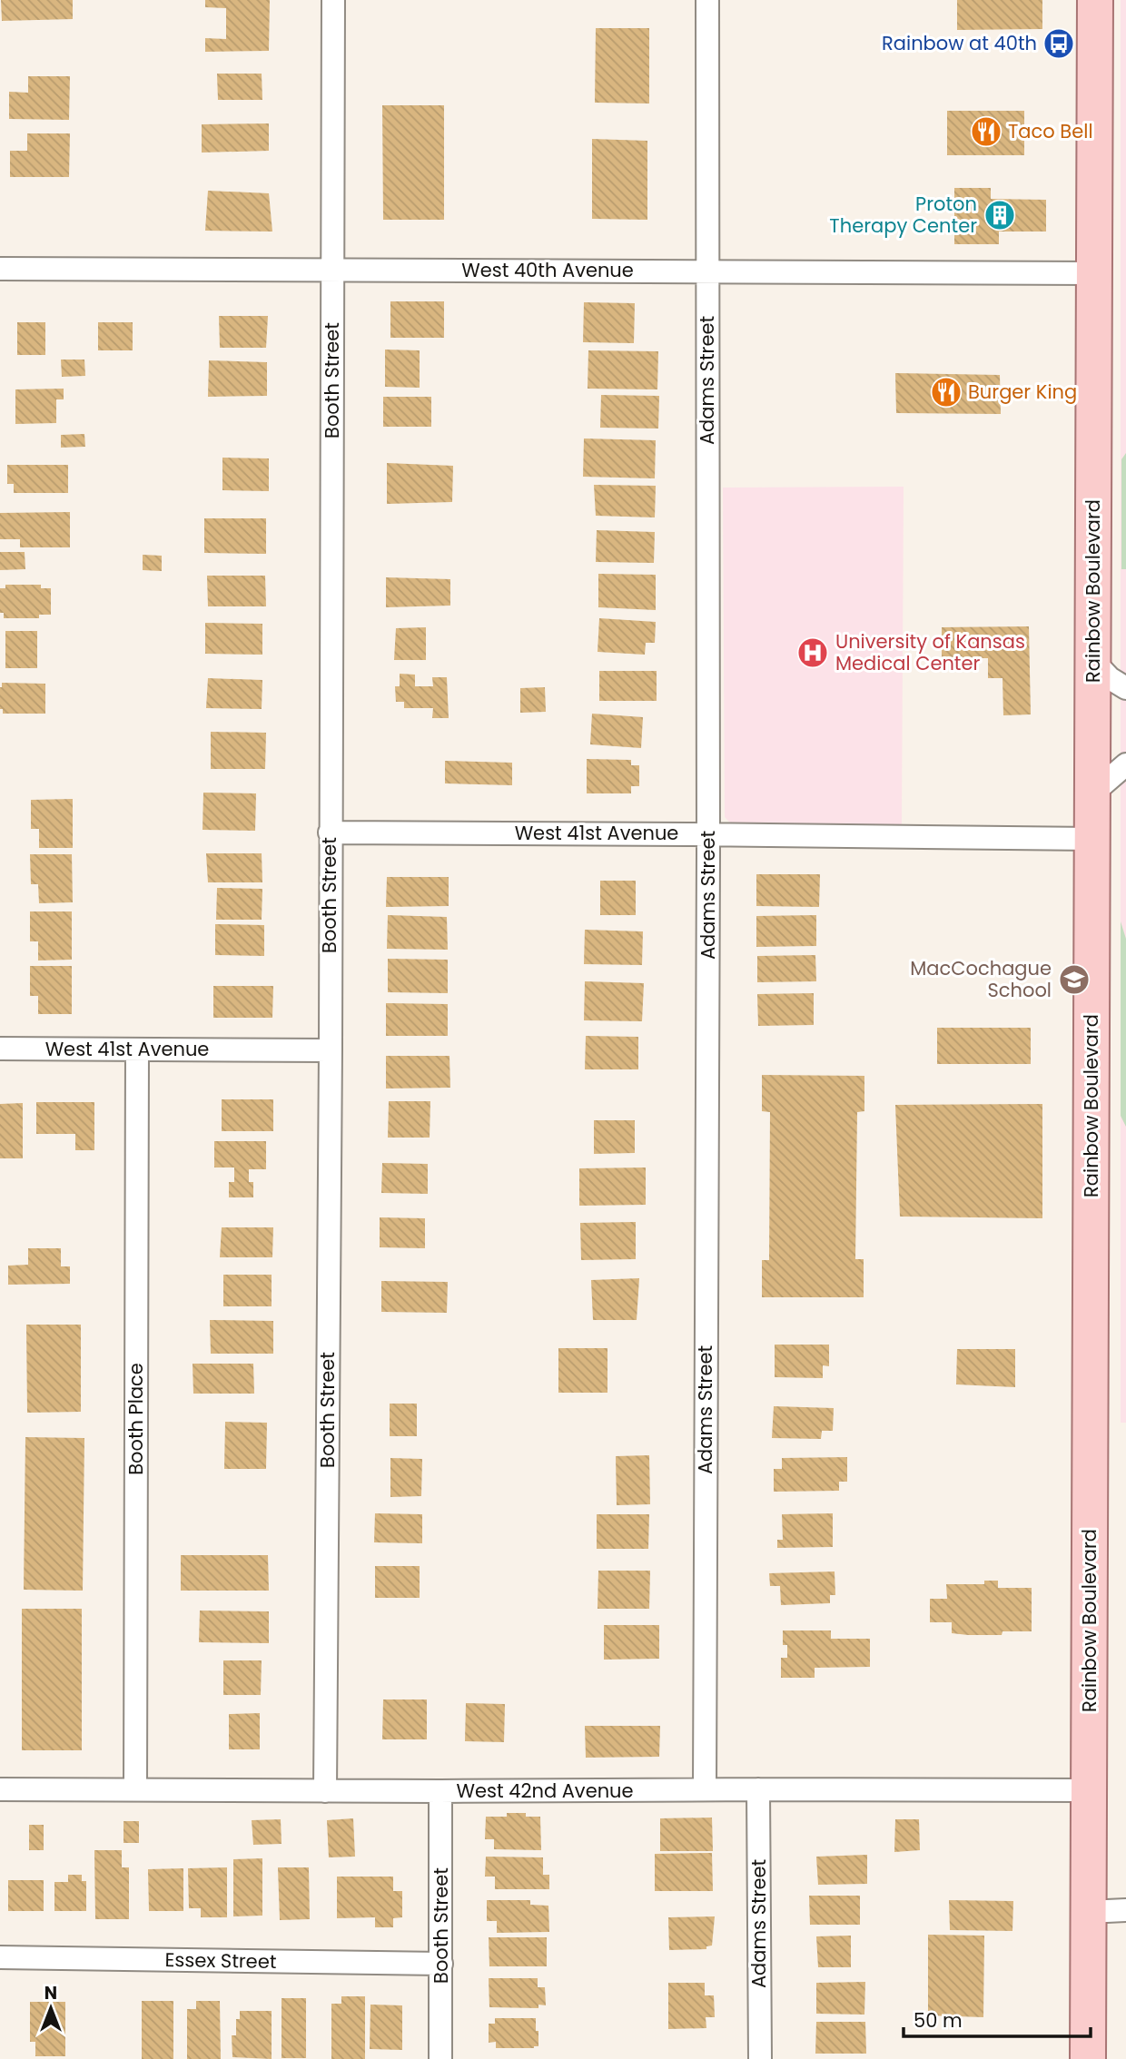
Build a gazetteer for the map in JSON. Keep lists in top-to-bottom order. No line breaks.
{"streets":{"main road":["Rainbow Boulevard"],"street":["West 40th Avenue","Booth Street","Adams Street","West 41st Avenue","Booth Place","West 42nd Avenue","Essex Street"]},"crossings":[["West 40th Avenue","Booth Street"],["West 40th Avenue","Adams Street"],["West 40th Avenue","Rainbow Boulevard"],["Booth Street","West 41st Avenue"],["Booth Street","West 42nd Avenue"],["Booth Street","Essex Street"],["Adams Street","West 41st Avenue"],["Adams Street","West 42nd Avenue"],["Rainbow Boulevard","West 41st Avenue"],["Rainbow Boulevard","West 42nd Avenue"],["West 41st Avenue","Booth Place"],["Booth Place","West 42nd Avenue"]],"places":{"bus stop":["Rainbow at 40th"],"restaurant":["Taco Bell","Burger King"],"building":["Proton Therapy Center"],"hospital":["University of Kansas Medical Center"],"school or university":["MacCochague School"]},"scale_bar":"50 m","north":"top"}
